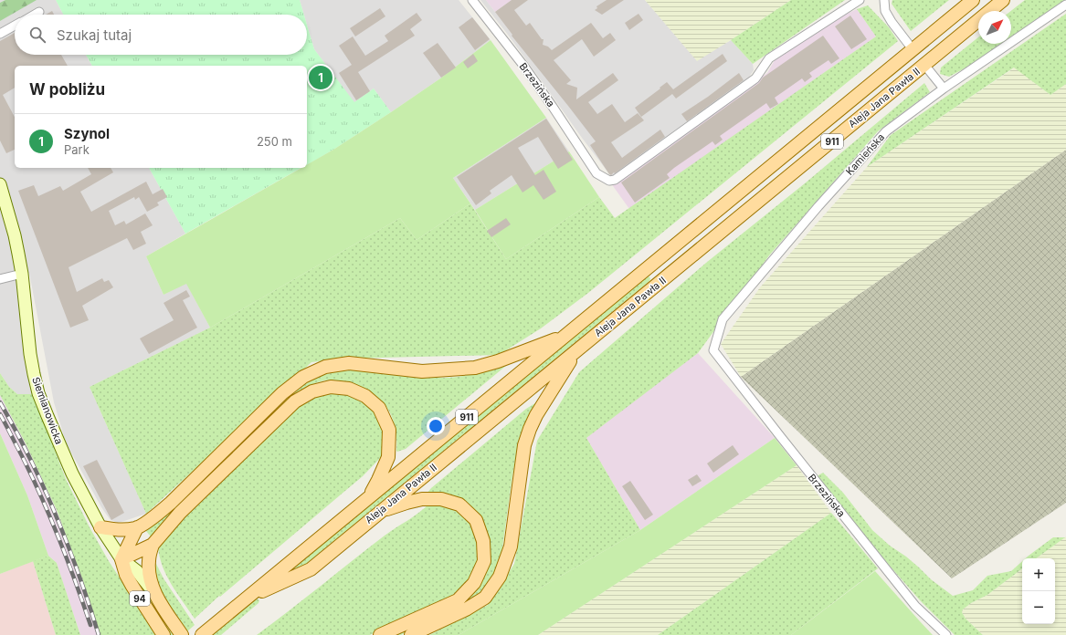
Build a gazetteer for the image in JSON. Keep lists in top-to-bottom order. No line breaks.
{"streets":{"main road":["Aleja Jana Pawła II","911","Siemianowicka","94"],"street":["Brzezińska","Kamieńska"]},"crossings":[["Brzezińska","Kamieńska"]],"north":"top right","page":{"search":"Szukaj tutaj","pins":"1","heading":"W pobliżu","list":[{"mark":"1","name":"Szynol","note":"Park","value":"250 m"}],"map_buttons":["+","−"]}}
